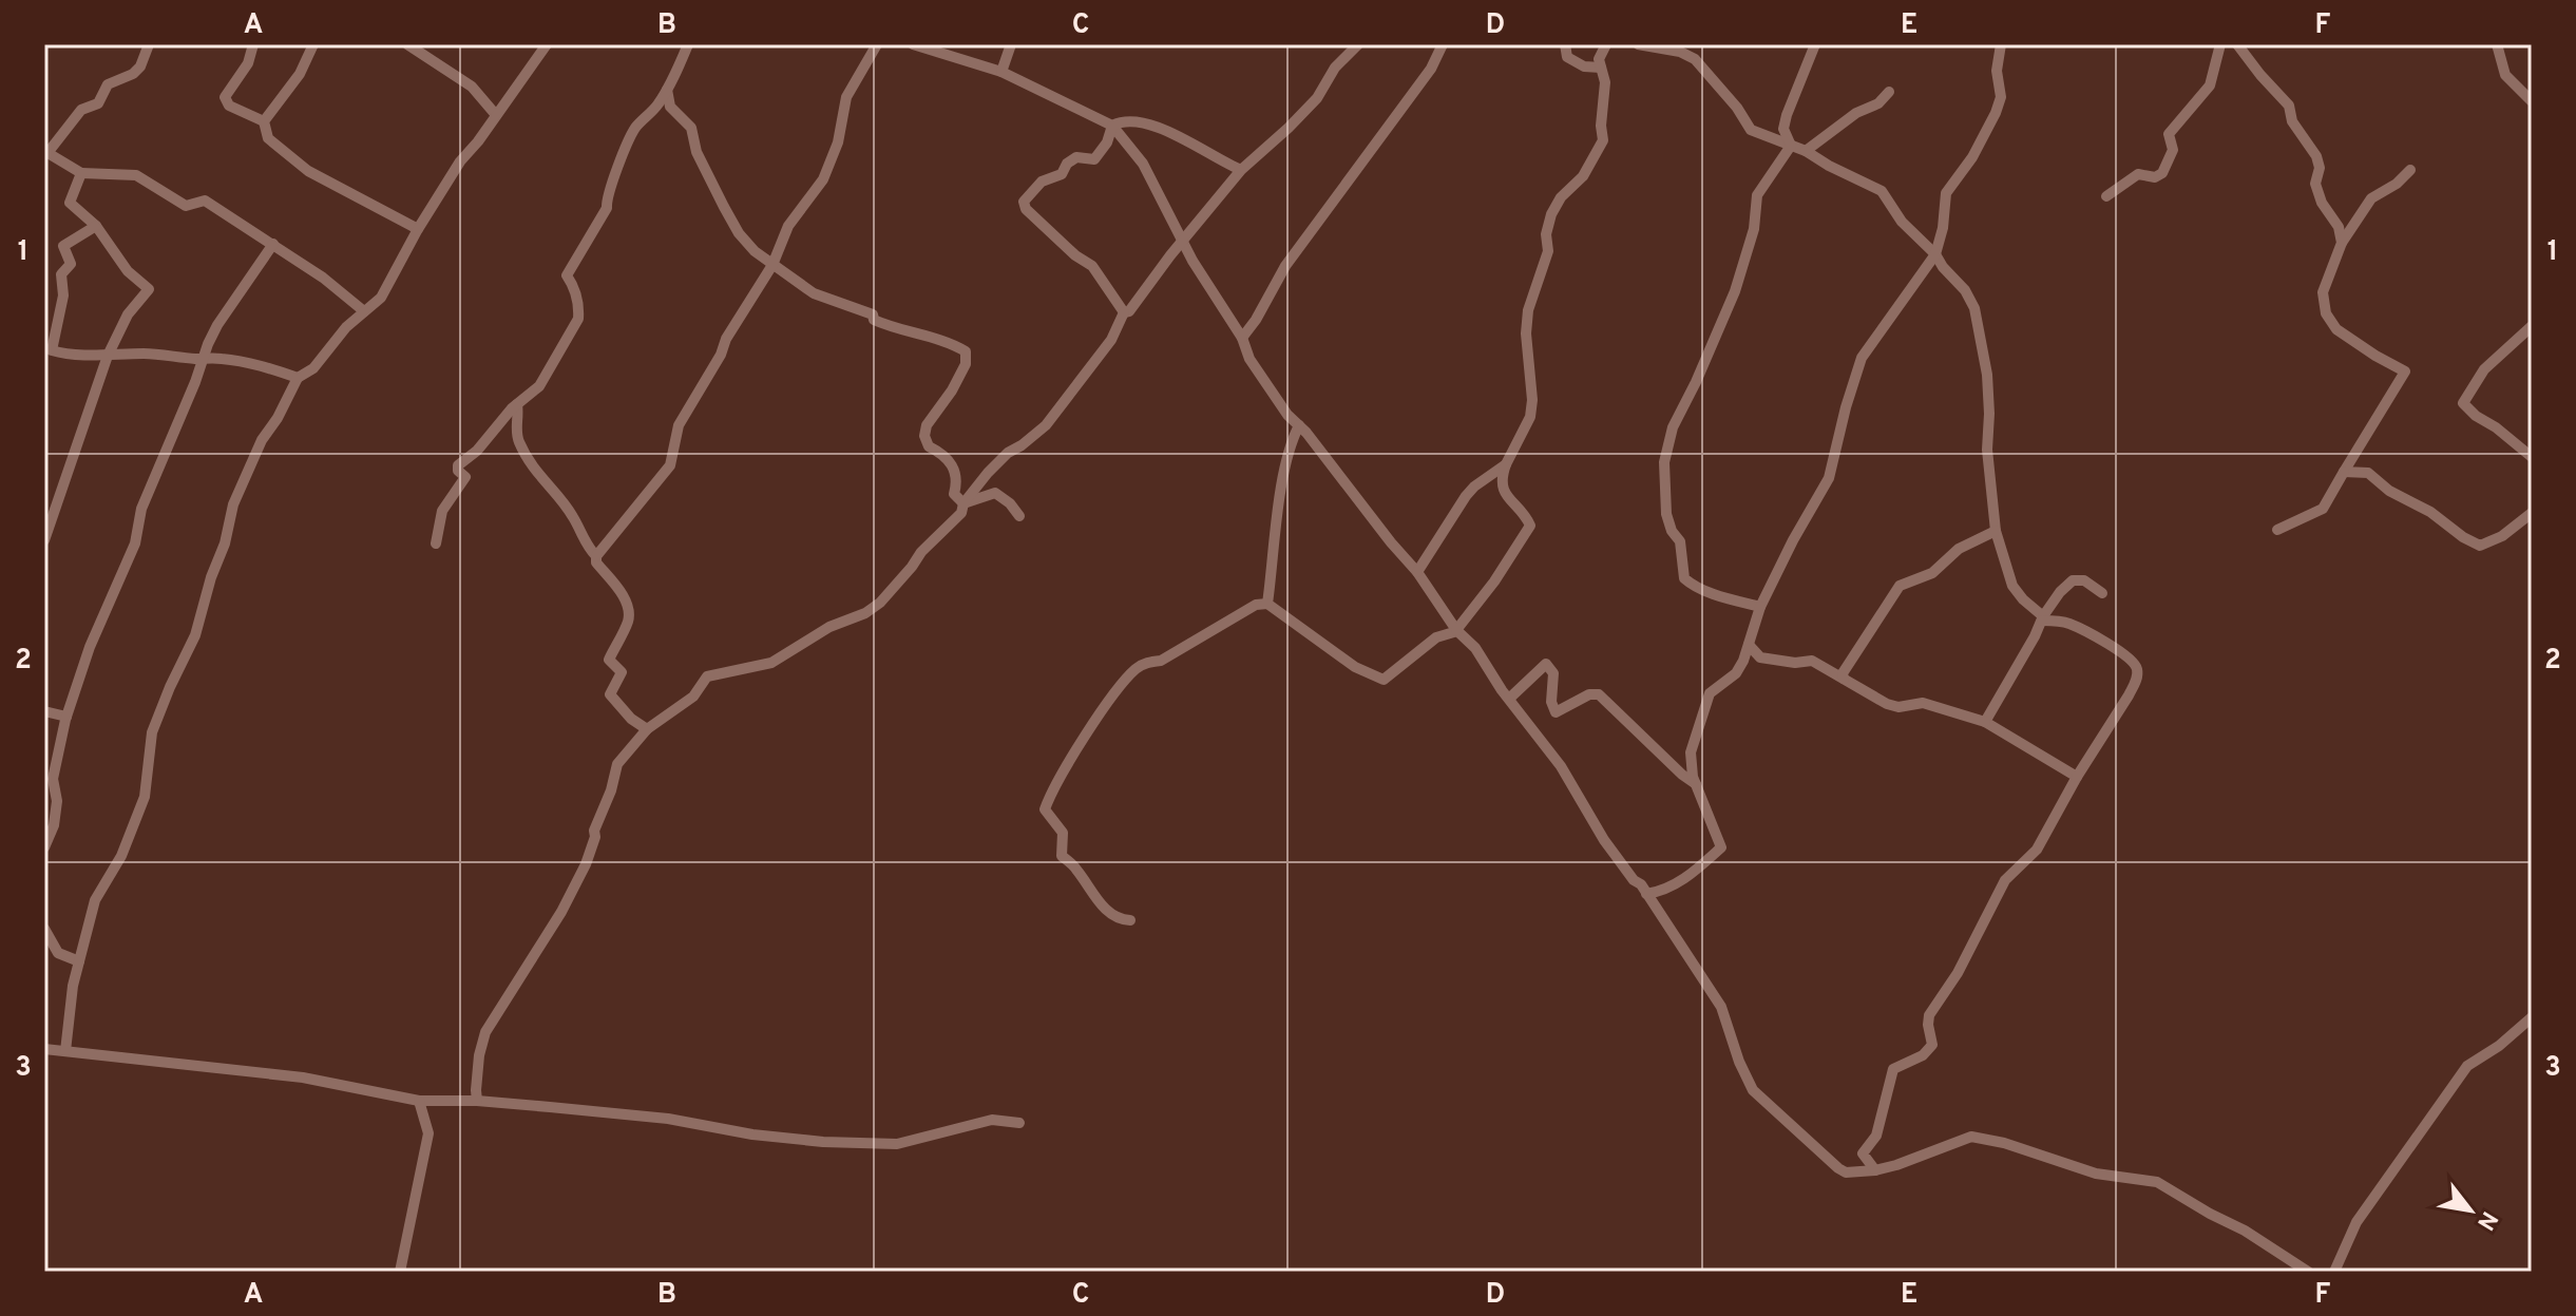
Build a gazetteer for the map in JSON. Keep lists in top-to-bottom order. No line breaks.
{"north":"bottom right","grid":{"columns":["A","B","C","D","E","F"],"rows":["1","2","3"]}}
